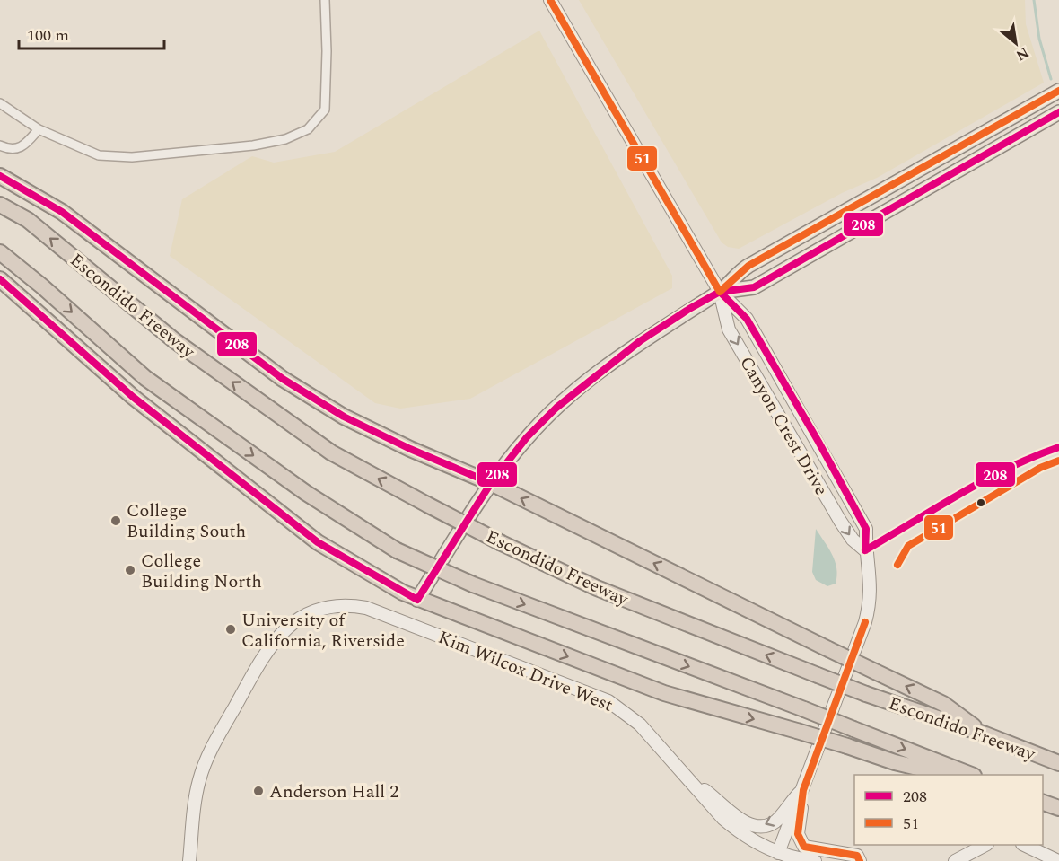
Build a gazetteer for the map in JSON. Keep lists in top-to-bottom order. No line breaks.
{"streets":{"highway":["Escondido Freeway"],"street":["Canyon Crest Drive","Kim Wilcox Drive West"]},"crossings":[["Canyon Crest Drive","Kim Wilcox Drive West"]],"places":["College Building South","College Building North","University of California, Riverside","Anderson Hall 2"],"lines":["transit line 51","transit line 208"],"legend":["208","51"],"scale_bar":"100 m","north":"bottom right"}
